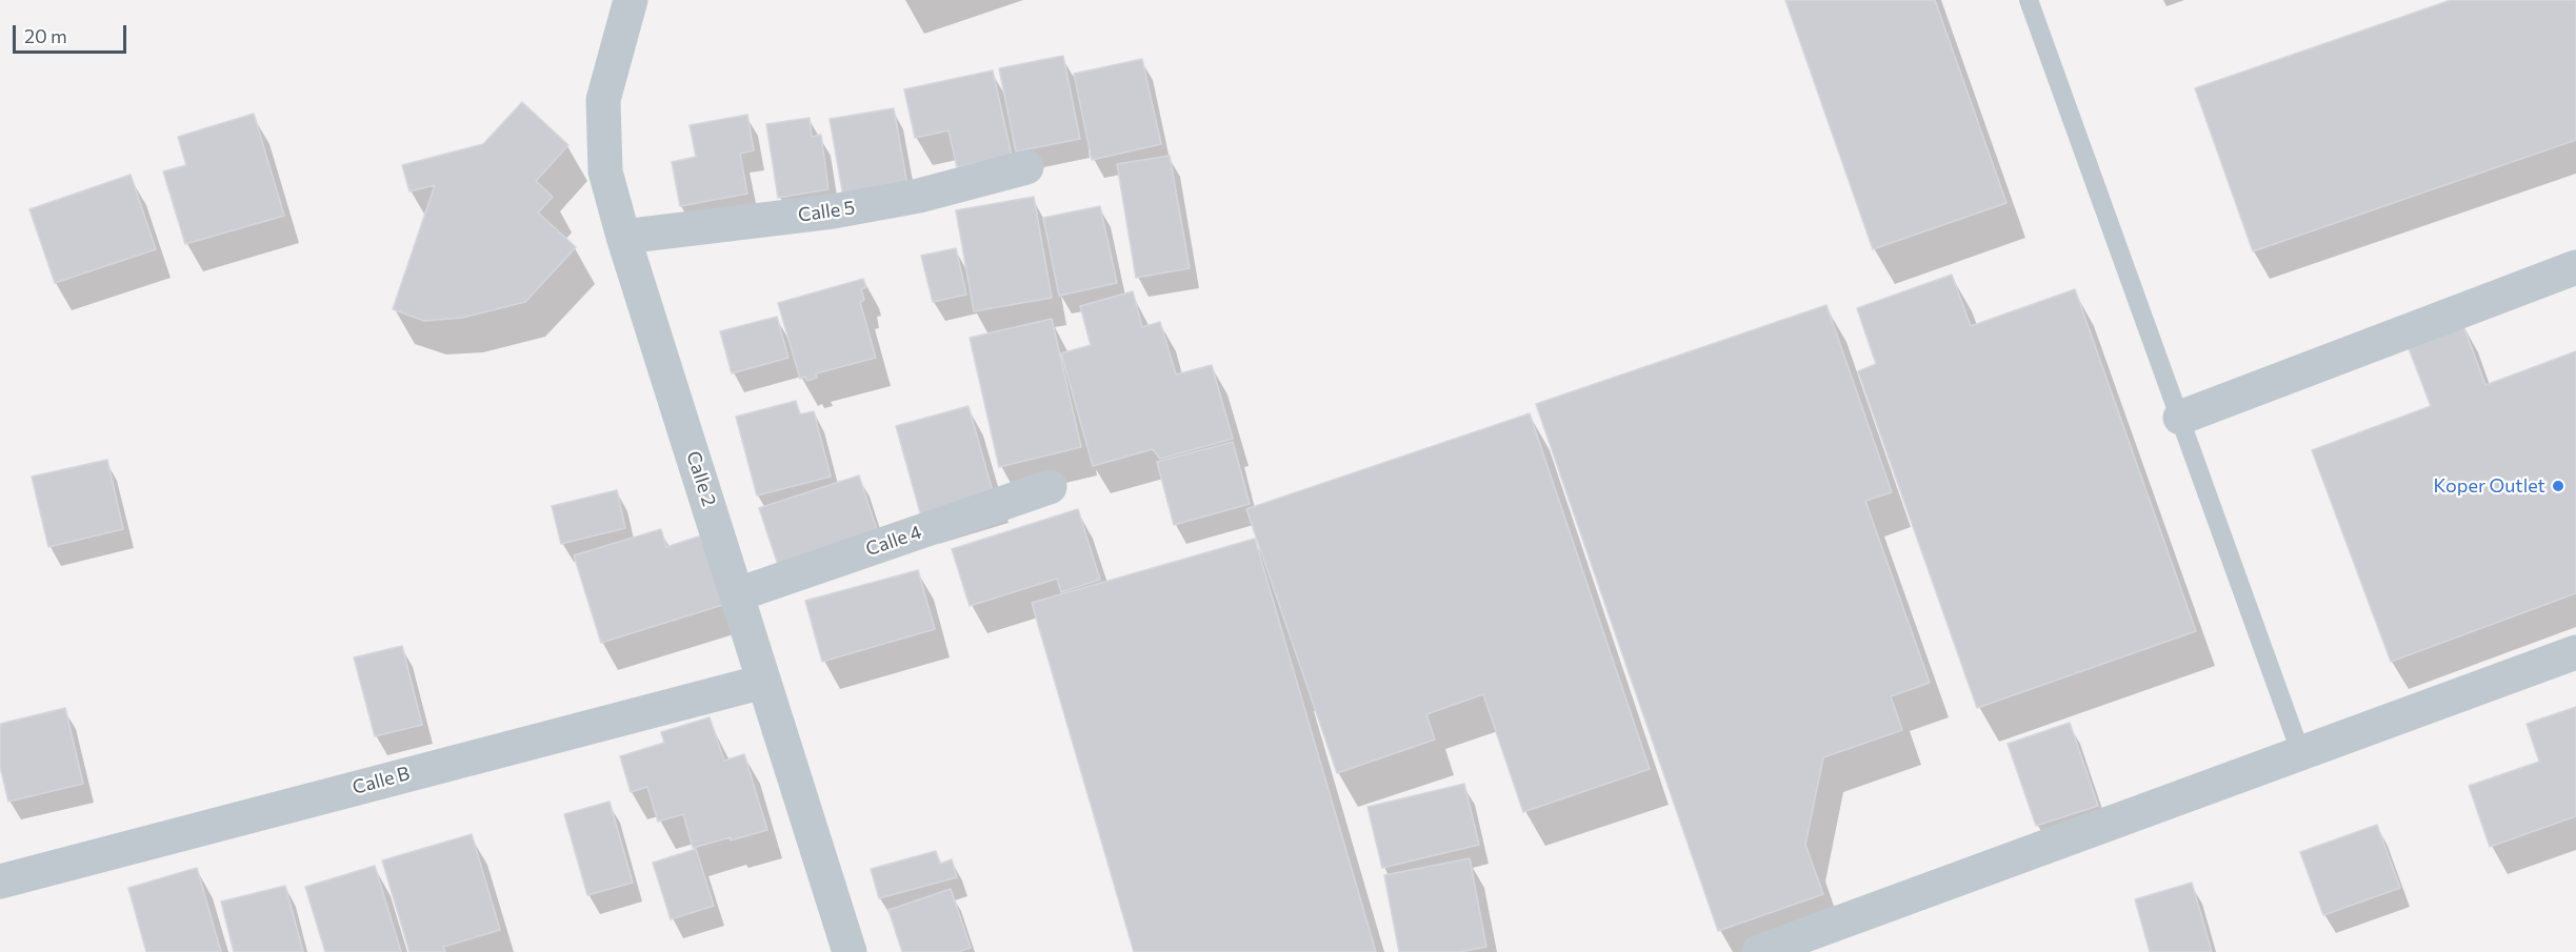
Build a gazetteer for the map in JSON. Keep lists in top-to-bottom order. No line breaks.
{"streets":{"street":["Calle 5","Calle 2","Calle 4","Calle B"]},"crossings":[["Calle 5","Calle 2"],["Calle 2","Calle 4"],["Calle 2","Calle B"]],"places":["Koper Outlet"],"scale_bar":"20 m"}
